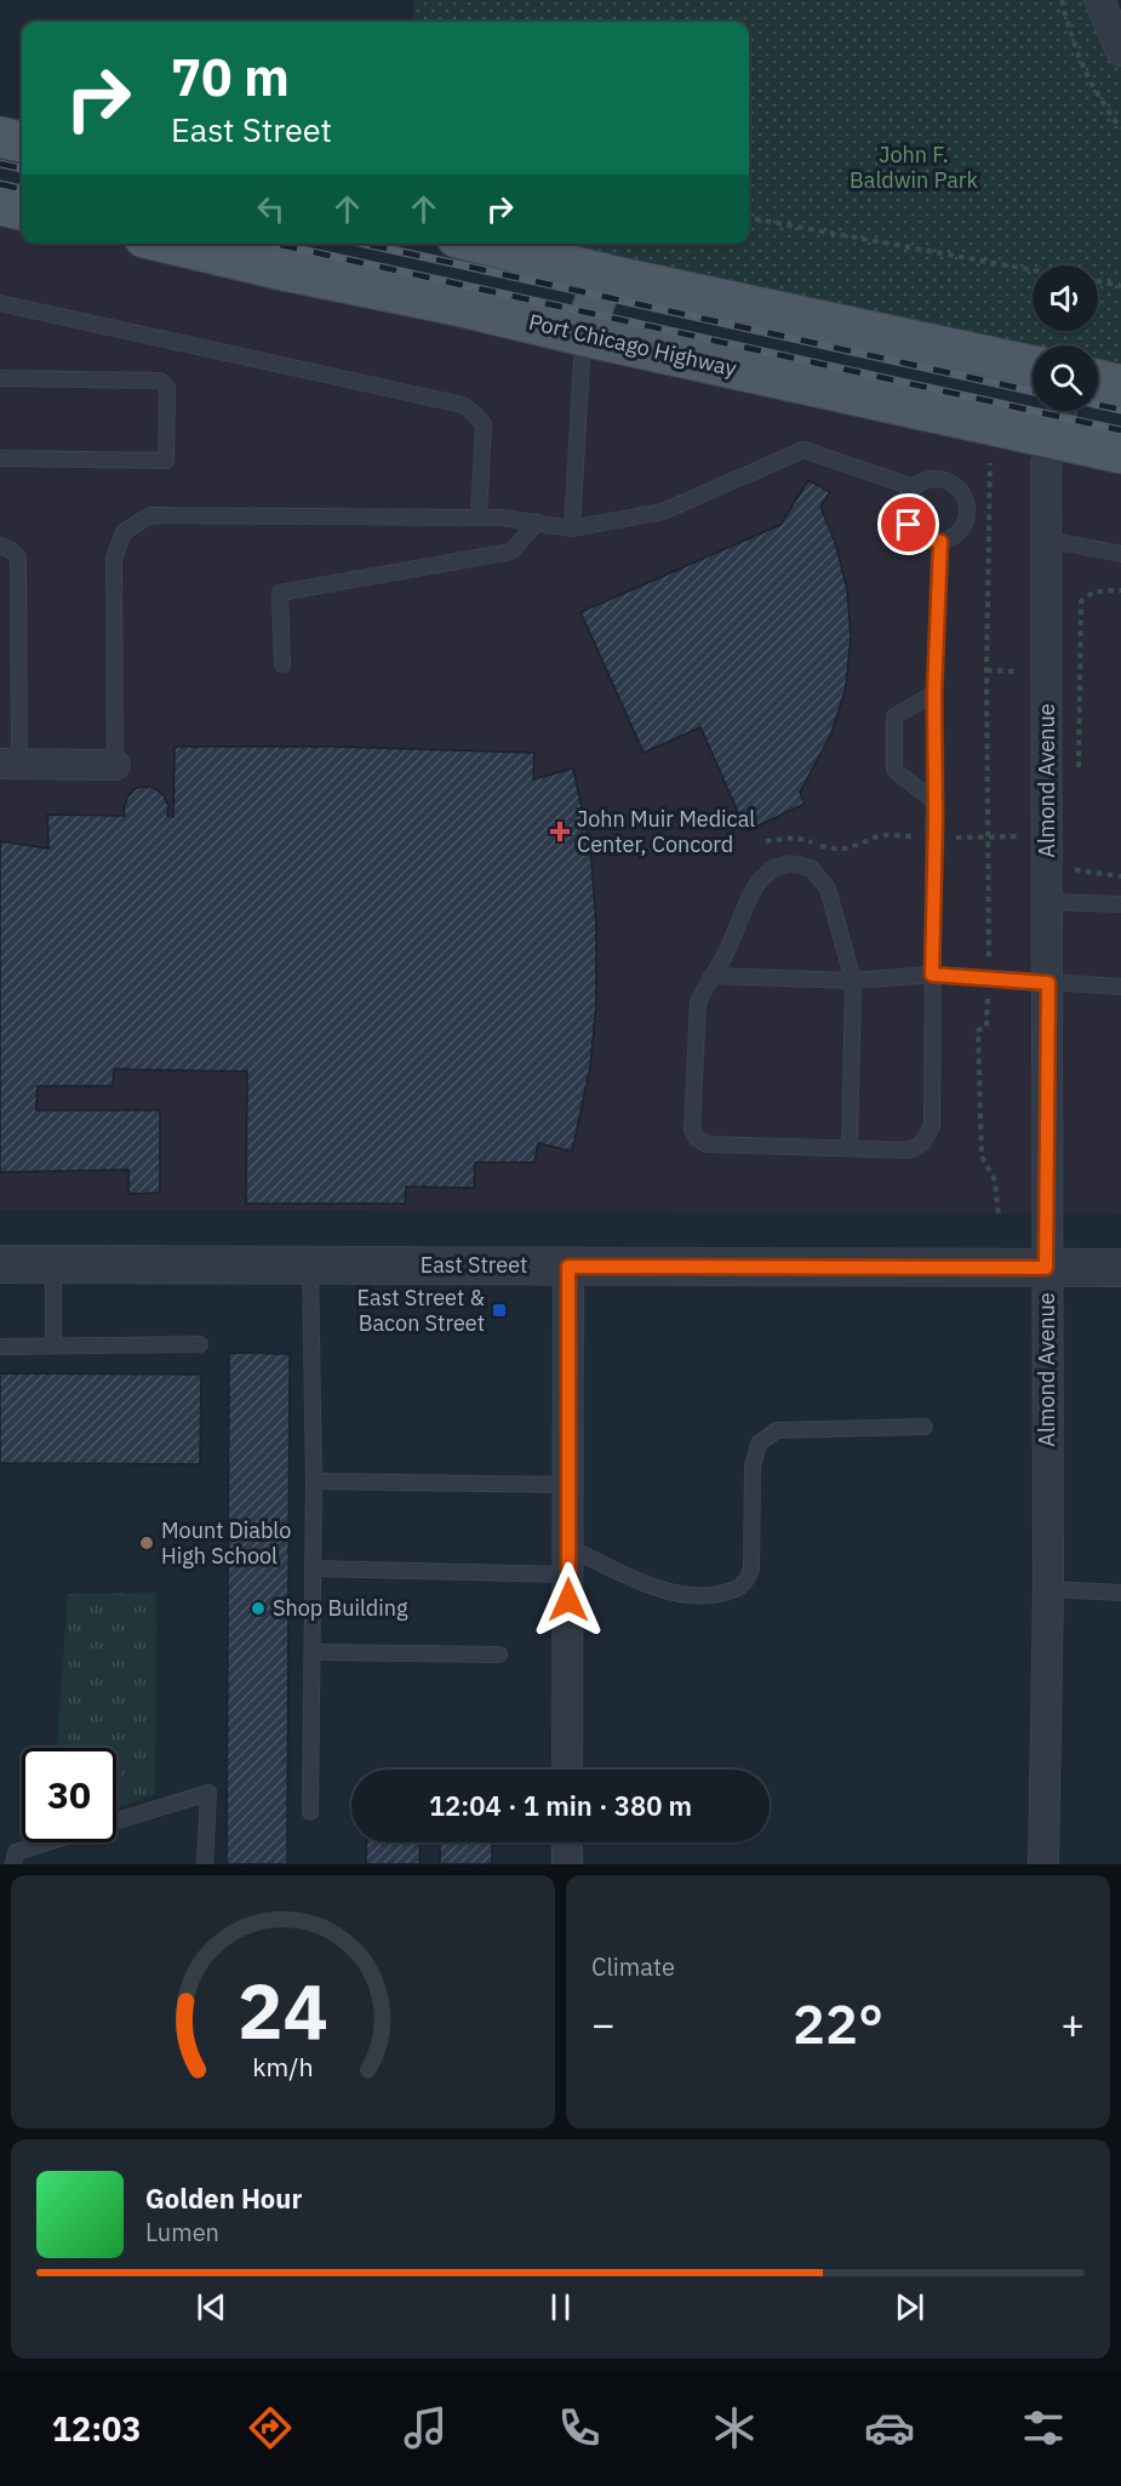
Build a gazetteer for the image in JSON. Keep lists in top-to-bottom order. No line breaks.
{"streets":{"main road":["Port Chicago Highway"],"street":["Almond Avenue","East Street"]},"crossings":[["Port Chicago Highway","Almond Avenue"],["Almond Avenue","East Street"]],"parks":["John F. Baldwin Park"],"places":{"health":["John Muir Medical Center, Concord"],"transit":["East Street & Bacon Street"],"other":["Mount Diablo High School","Shop Building"]},"page":{"turn":["70 m","East Street"],"limit":"30","trip":"12:04 · 1 min · 380 m","tile":"Climate","heat":["−","22°","+"],"song":["Golden Hour","Lumen"],"tabs":"12:03","gauge":["24","km/h"]}}
